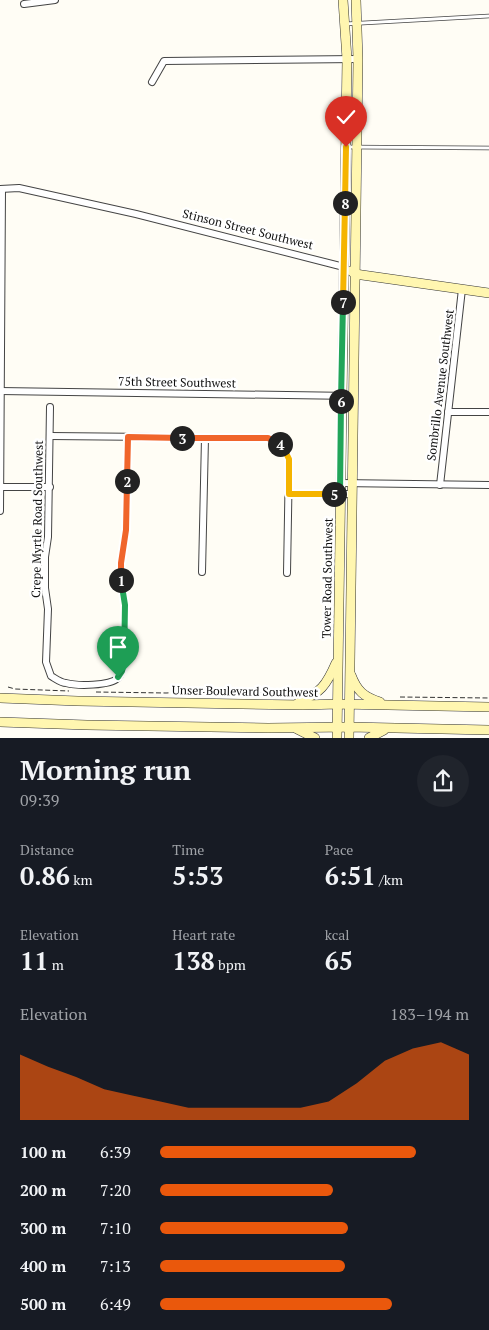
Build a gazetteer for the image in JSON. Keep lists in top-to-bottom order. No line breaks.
{"streets":{"street":["Stinson Street Southwest","75th Street Southwest","Sombrillo Avenue Southwest","Crepe Myrtle Road Southwest","Tower Road Southwest","Unser Boulevard Southwest"]},"crossings":[["Stinson Street Southwest","Sombrillo Avenue Southwest"],["Stinson Street Southwest","Tower Road Southwest"],["75th Street Southwest","Tower Road Southwest"],["Tower Road Southwest","Unser Boulevard Southwest"]],"page":{"pins":["8","7","6","3","4","2","5","1"],"heading":["Morning run","09:39"],"stats":[["Distance","0.86 km"],["Time","5:53"],["Pace","6:51 /km"],["Elevation","11 m"],["Heart rate","138 bpm"],["kcal","65"]],"chart":["Elevation","183–194 m"],"list":[{"name":"100 m","note":"6:39"},{"name":"200 m","note":"7:20"},{"name":"300 m","note":"7:10"},{"name":"400 m","note":"7:13"},{"name":"500 m","note":"6:49"}]}}
